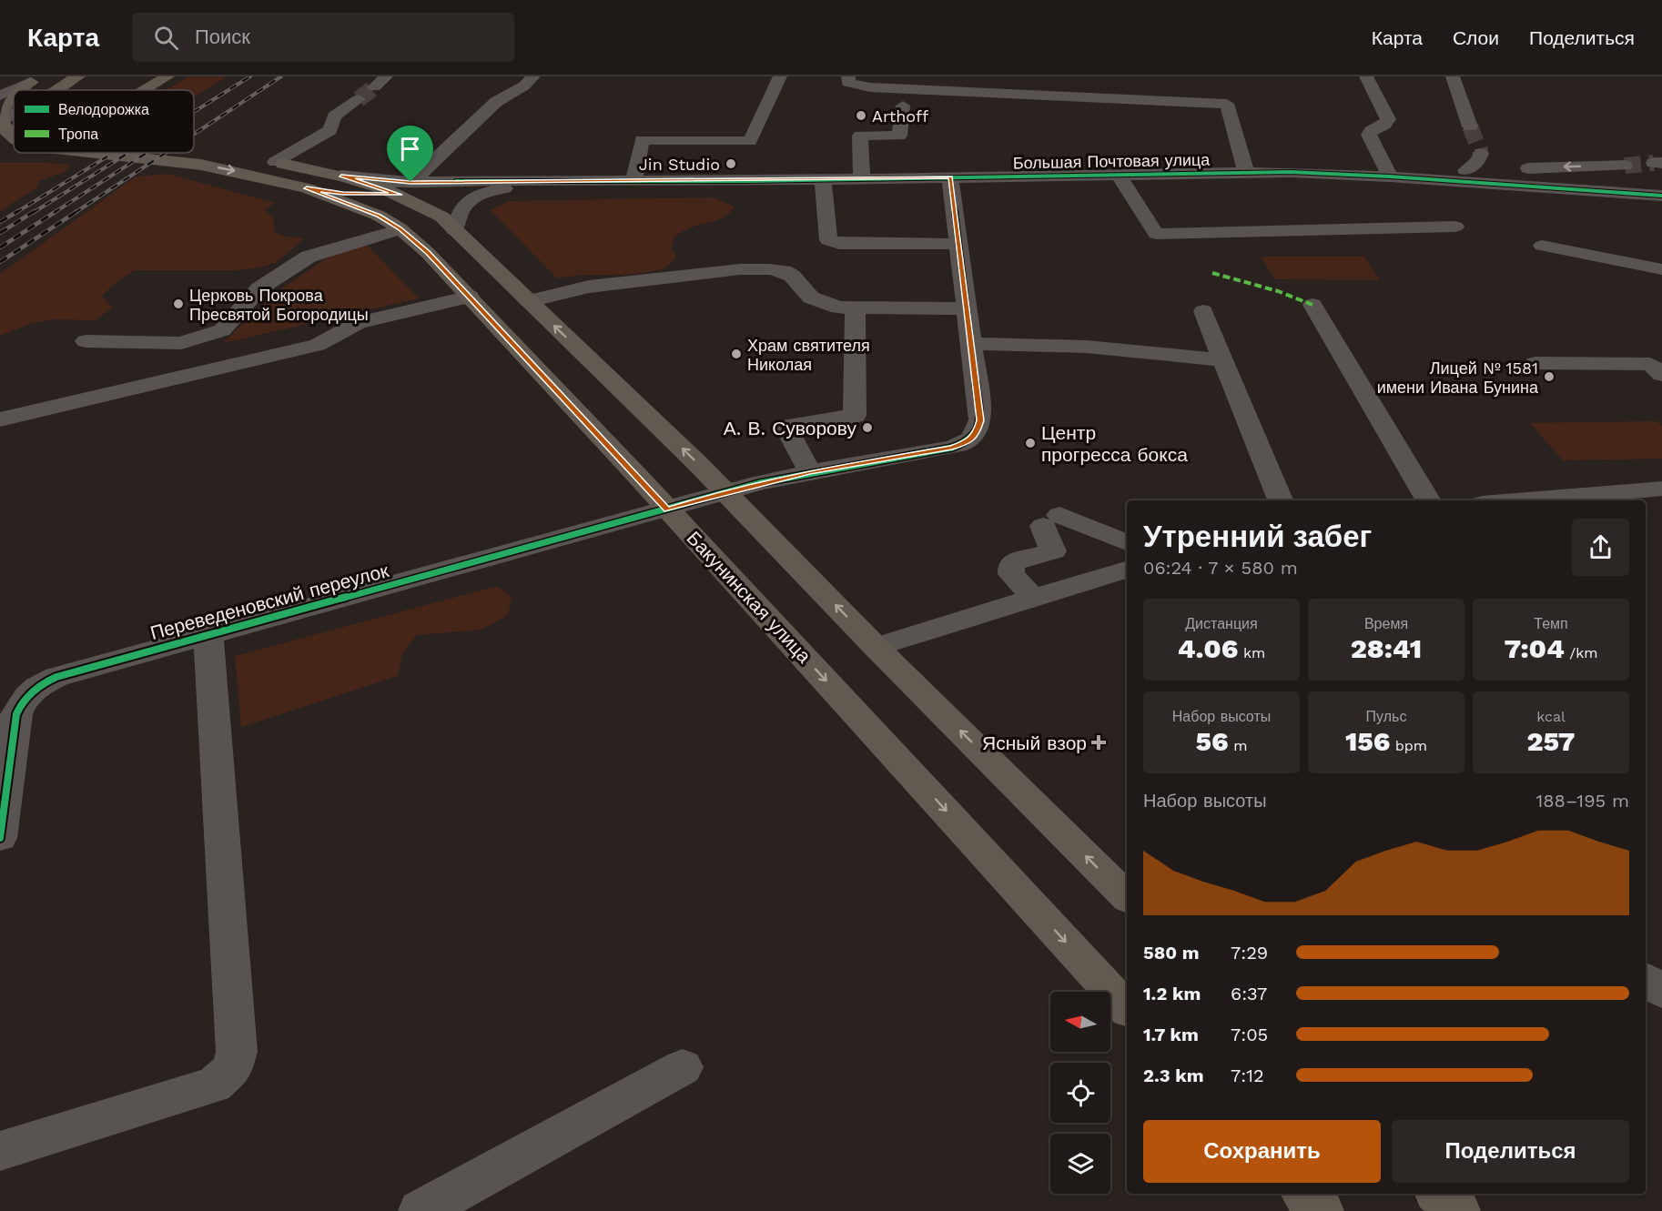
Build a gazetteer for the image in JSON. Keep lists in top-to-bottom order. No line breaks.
{"streets":{"main road":["Бакунинская улица"],"street":["Большая Почтовая улица","Переведеновский переулок"]},"crossings":[["Большая Почтовая улица","Бакунинская улица"],["Большая Почтовая улица","Переведеновский переулок"],["Бакунинская улица","Переведеновский переулок"]],"places":{"other":["Arthoff","Jin Studio","Церковь Покрова Пресвятой Богородицы","Храм святителя Николая","Лицей № 1581 имени Ивана Бунина","А. В. Суворову","Центр прогресса бокса"],"health":["Ясный взор"]},"legend":["Велодорожка","Тропа"],"north":"left","page":{"header":"Карта","search":"Поиск","nav":["Карта","Слои","Поделиться"],"heading":["Утренний забег","06:24 · 7 × 580 m"],"stats":[["Дистанция","4.06 km"],["Время","28:41"],["Темп","7:04 /km"],["Набор высоты","56 m"],["Пульс","156 bpm"],["kcal","257"]],"chart":["Набор высоты","188–195 m"],"list":[{"name":"580 m","note":"7:29"},{"name":"1.2 km","note":"6:37"},{"name":"1.7 km","note":"7:05"},{"name":"2.3 km","note":"7:12"}],"buttons":["Сохранить","Поделиться"]}}
